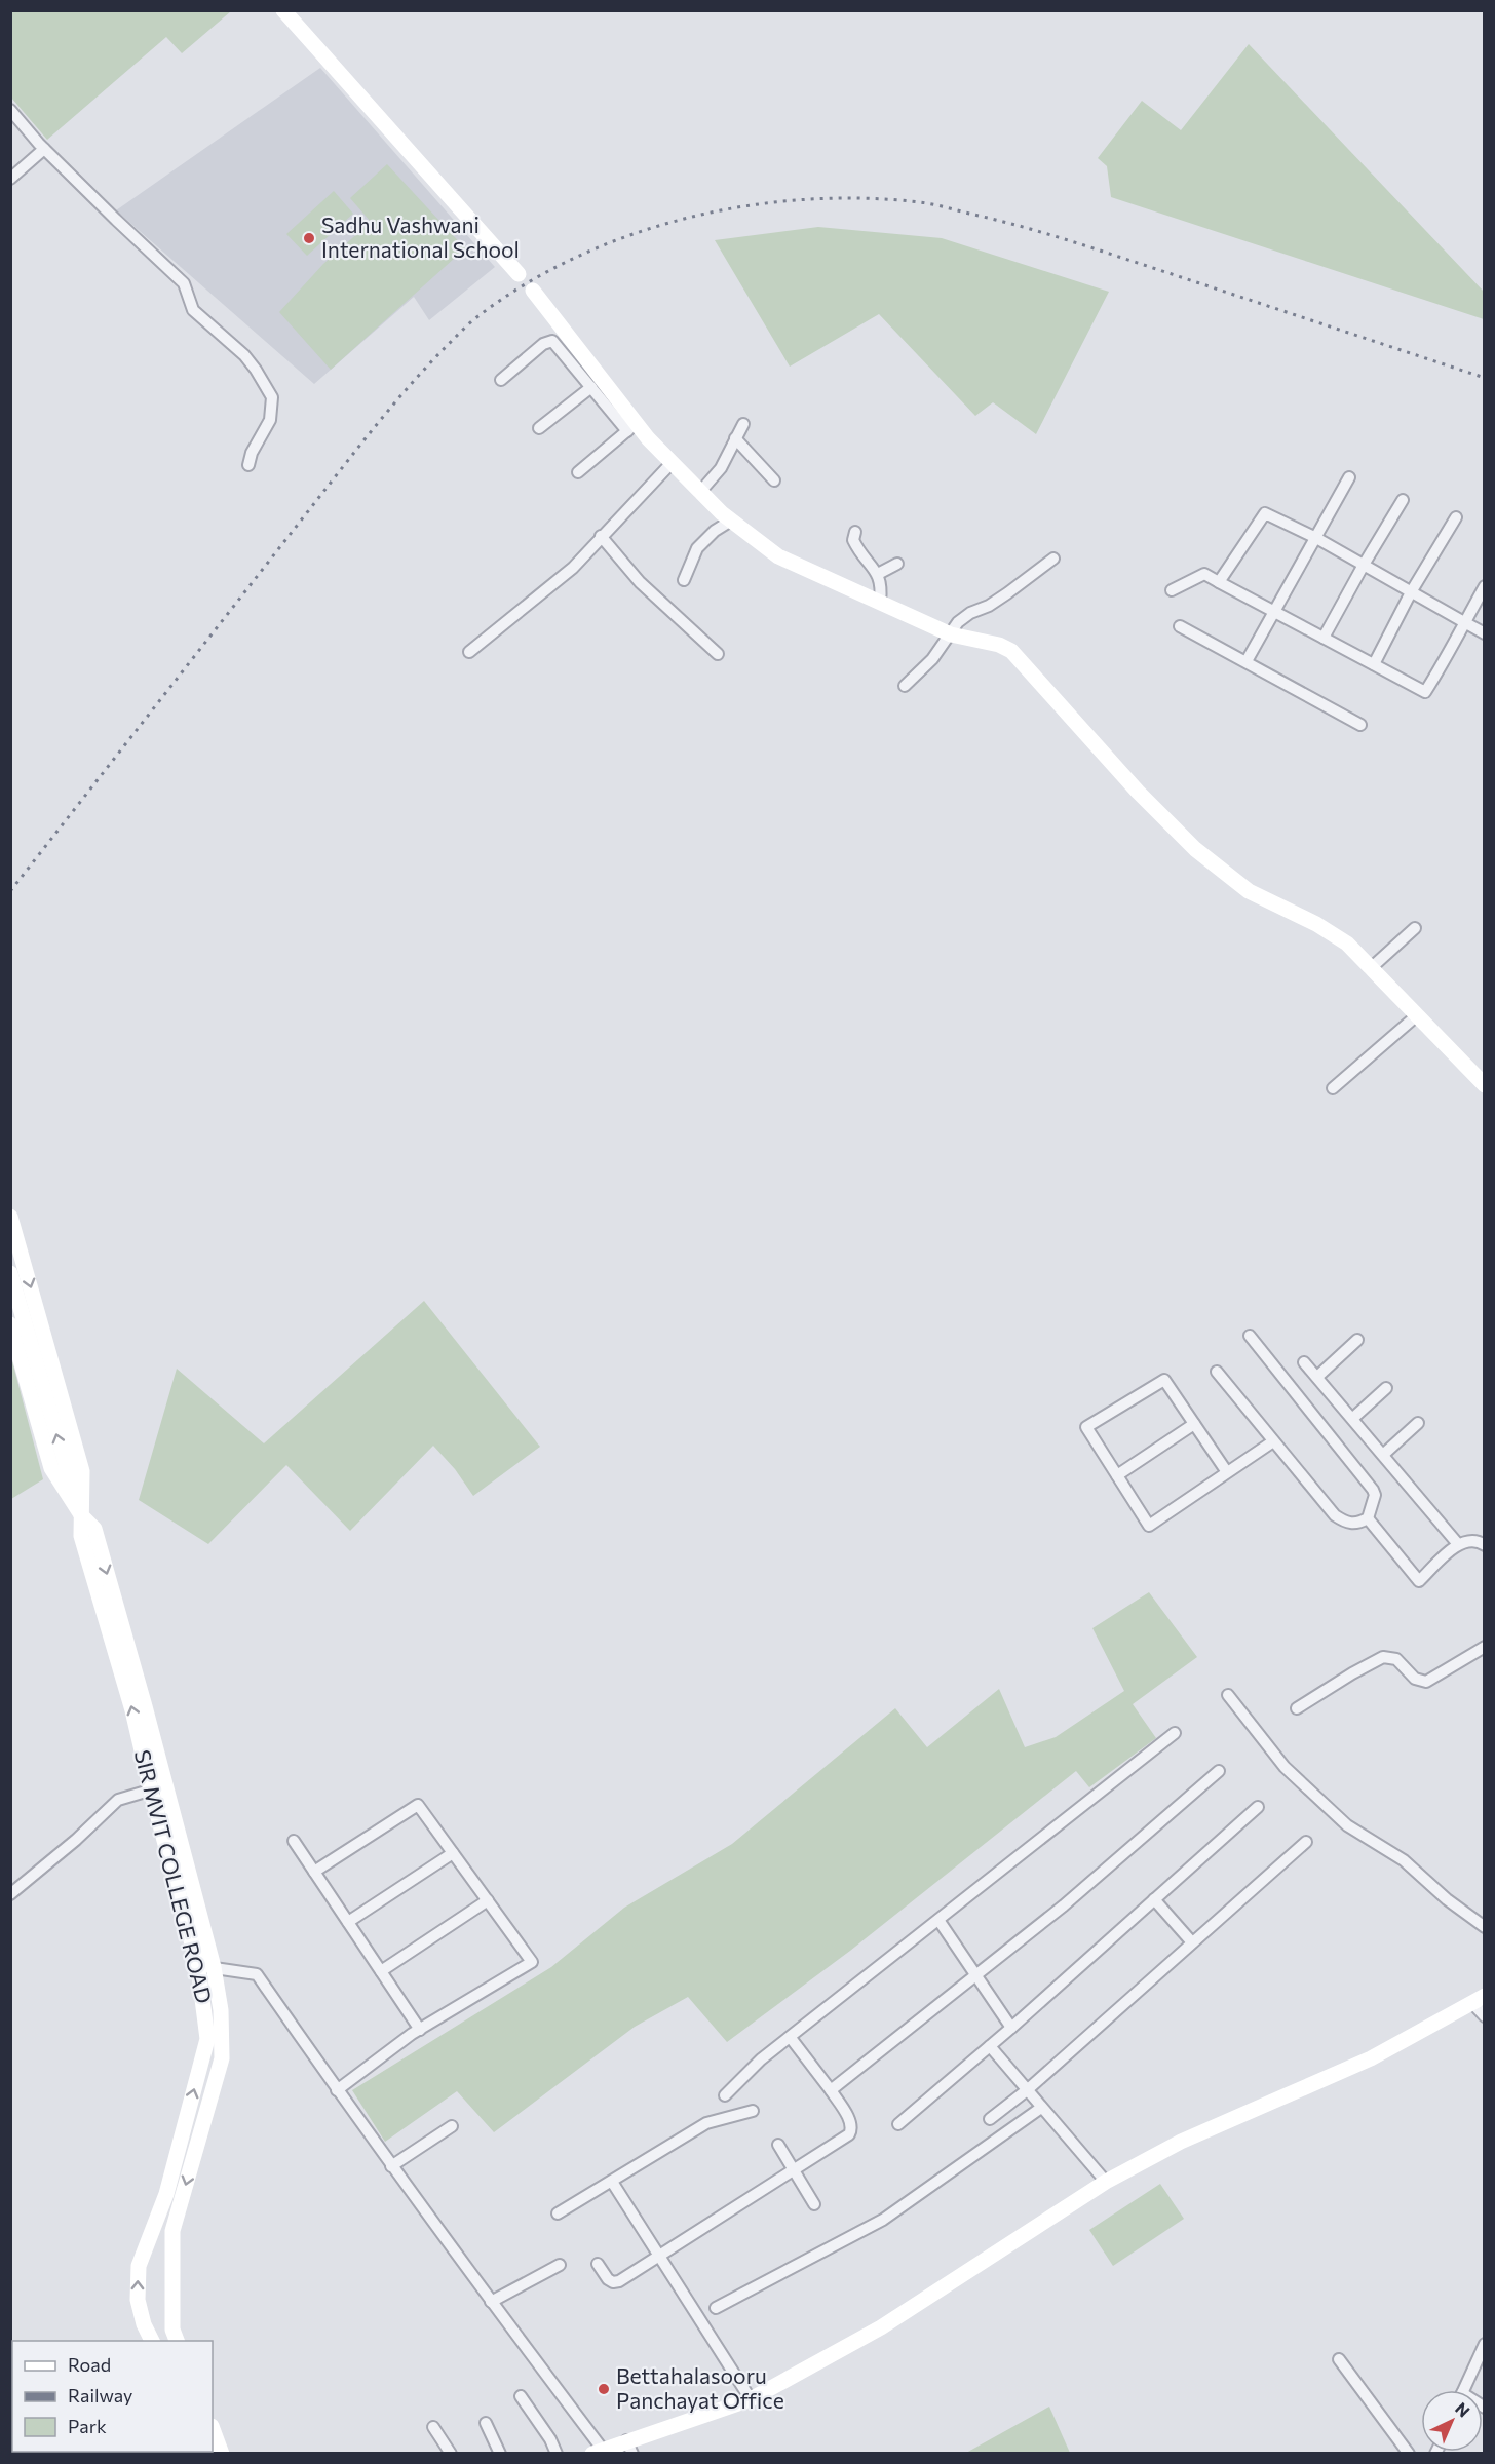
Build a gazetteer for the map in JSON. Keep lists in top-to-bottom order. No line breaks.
{"streets":{"street":["SIR MVIT COLLEGE ROAD"]},"places":["Sadhu Vashwani International School","Bettahalasooru Panchayat Office"],"legend":["Road","Railway","Park"],"north":"top right"}
